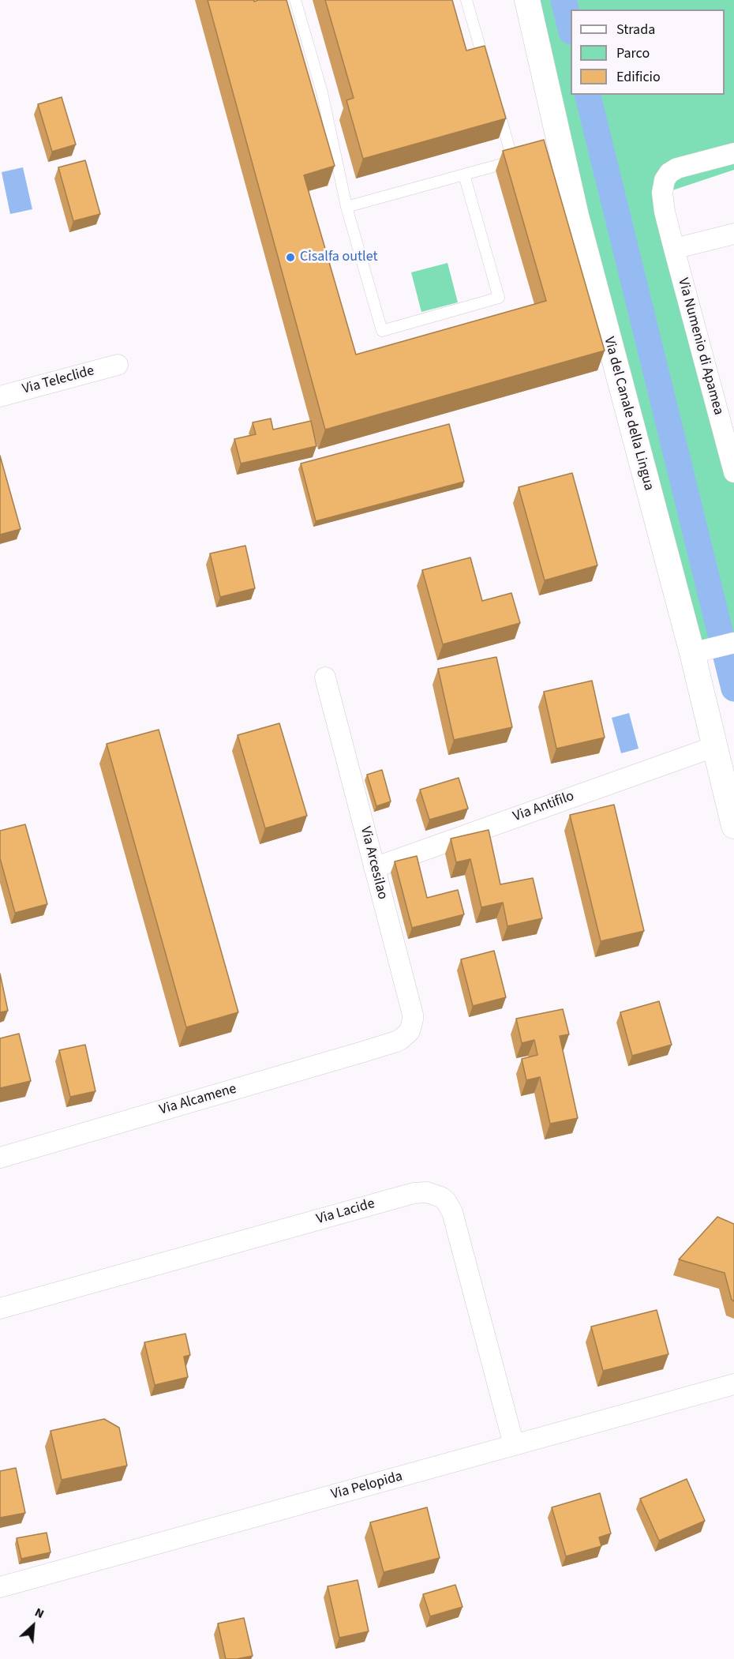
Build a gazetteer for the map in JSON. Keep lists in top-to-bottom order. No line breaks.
{"streets":{"street":["Via Numenio di Apamea","Via Teleclide","Via del Canale della Lingua","Via Antifilo","Via Arcesilao","Via Alcamene","Via Lacide","Via Pelopida"]},"crossings":[["Via del Canale della Lingua","Via Antifilo"],["Via Antifilo","Via Arcesilao"],["Via Arcesilao","Via Alcamene"],["Via Lacide","Via Pelopida"]],"places":["Cisalfa outlet"],"legend":["Strada","Parco","Edificio"],"north":"top right"}
